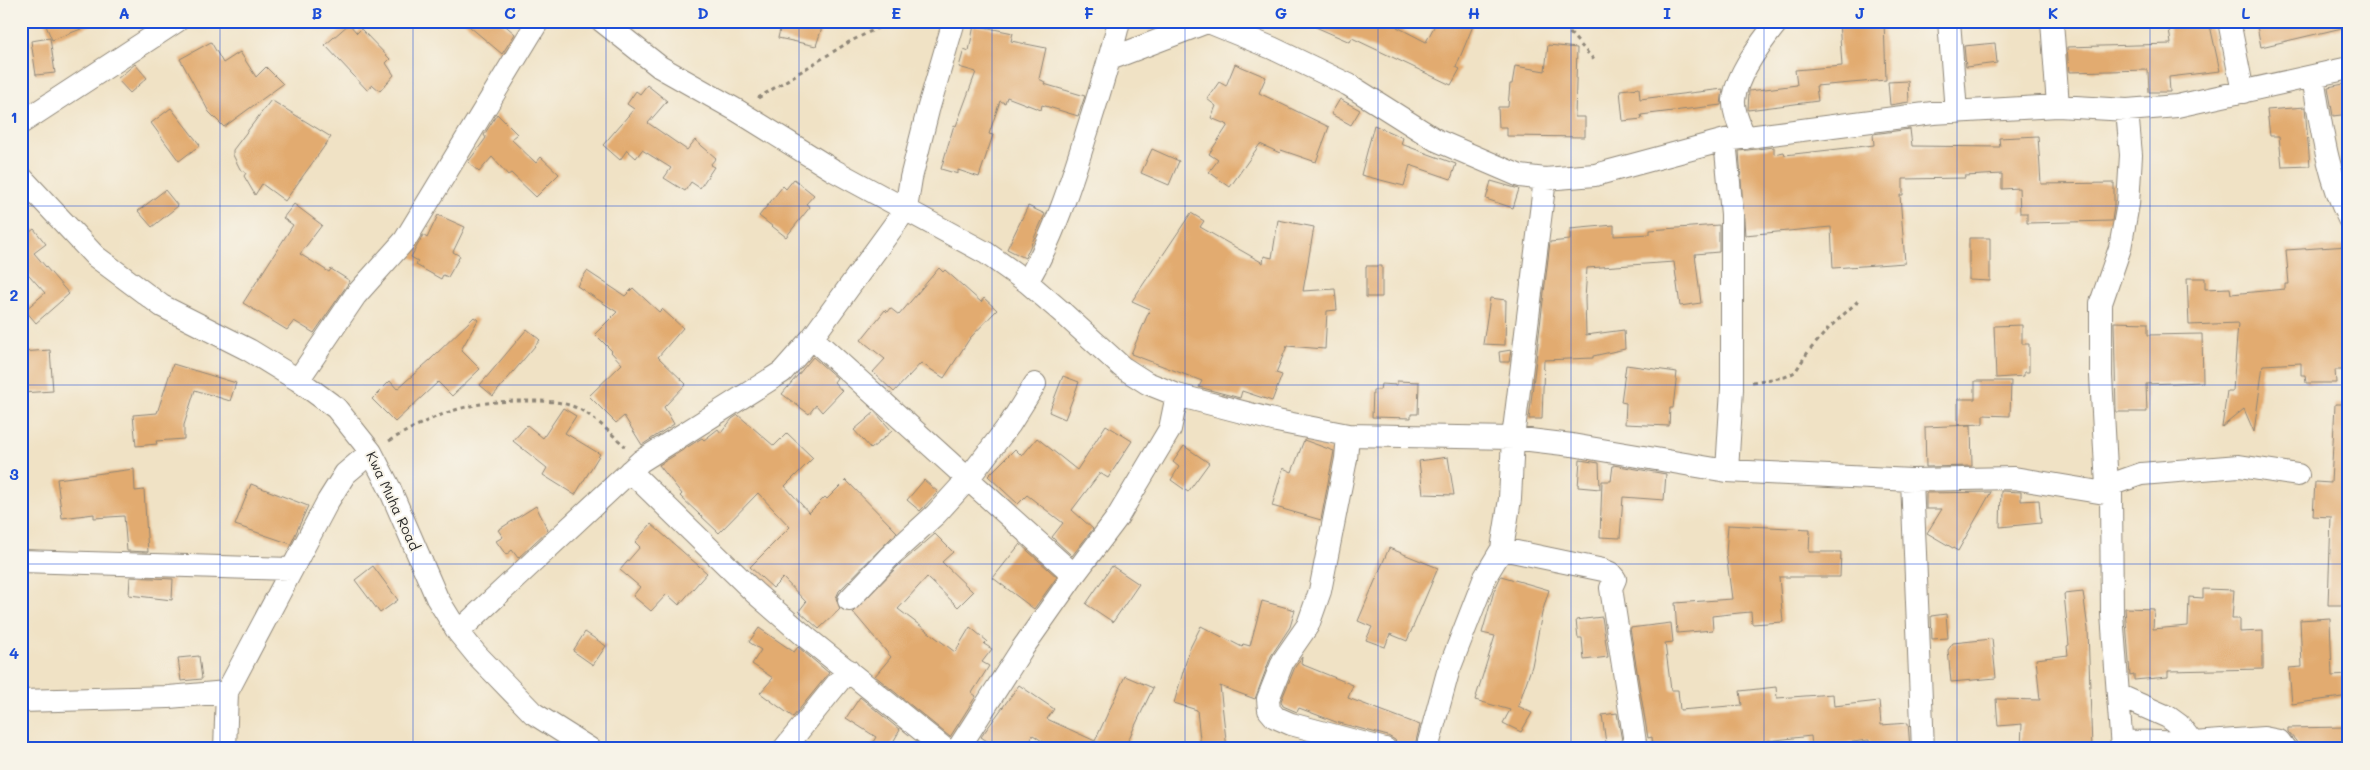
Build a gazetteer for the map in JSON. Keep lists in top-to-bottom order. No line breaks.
{"streets":{"street":["Kwa Muha Road"]},"grid":{"columns":["A","B","C","D","E","F","G","H","I","J","K","L"],"rows":["1","2","3","4"]}}
